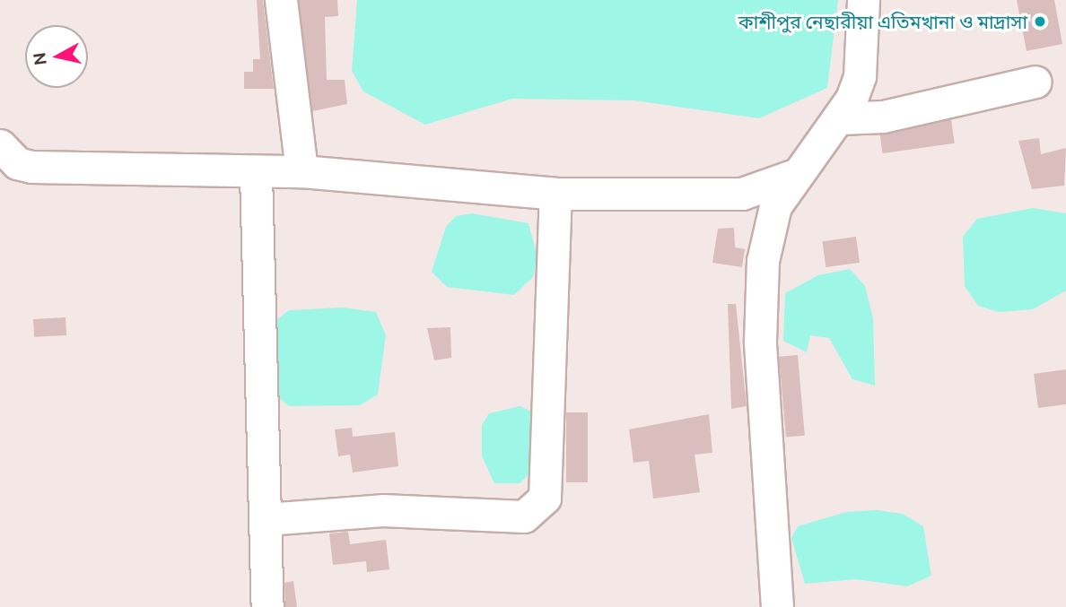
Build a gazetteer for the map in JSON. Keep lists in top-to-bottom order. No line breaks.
{"places":["কাশীপুর নেছারীয়া এতিমখানা ও মাদ্রাসা"],"north":"left"}
